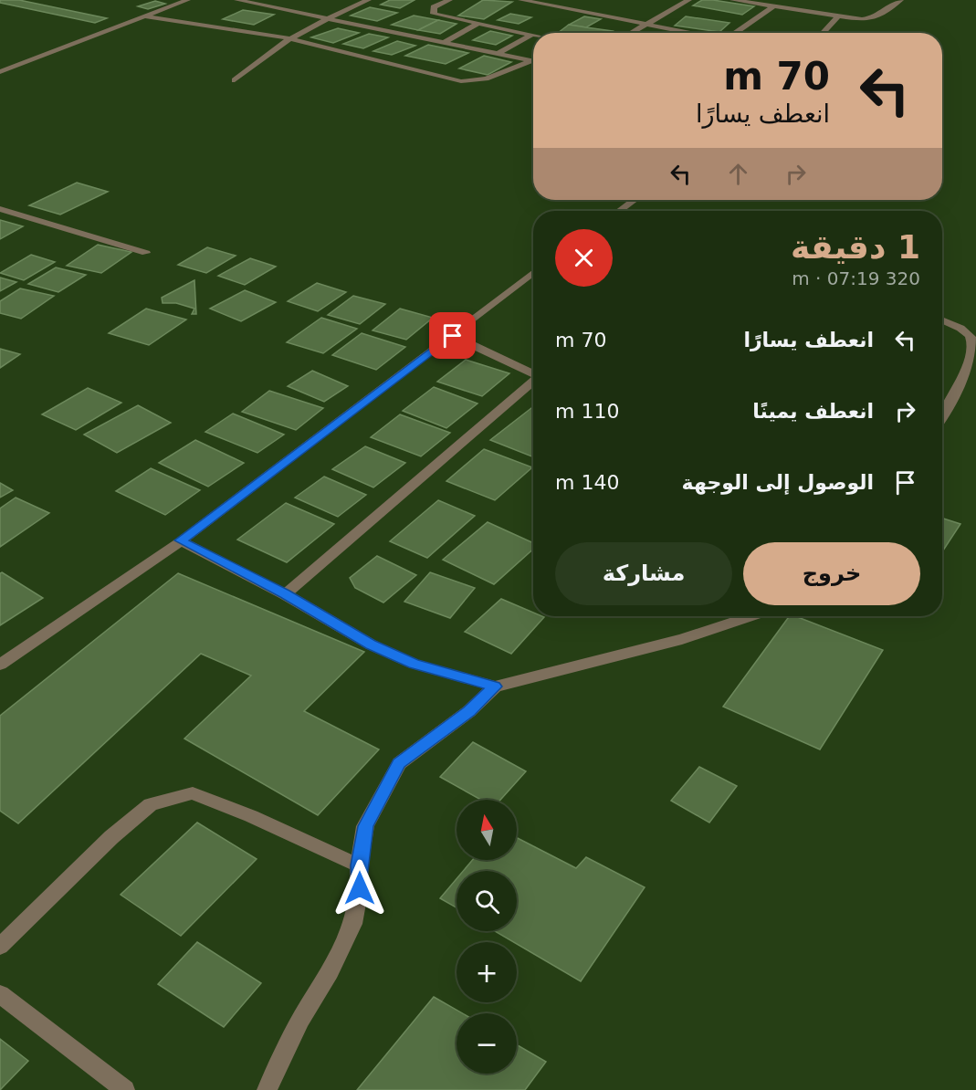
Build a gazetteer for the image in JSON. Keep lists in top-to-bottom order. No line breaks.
{"north":"top","page":{"turn":["70 m","انعطف يسارًا"],"heading":["1 دقيقة","320 m · 07:19"],"list":[{"name":"انعطف يسارًا","value":"70 m"},{"name":"انعطف يمينًا","value":"110 m"},{"name":"الوصول إلى الوجهة","value":"140 m"}],"buttons":["خروج","مشاركة"],"map_buttons":["+","−"]}}
